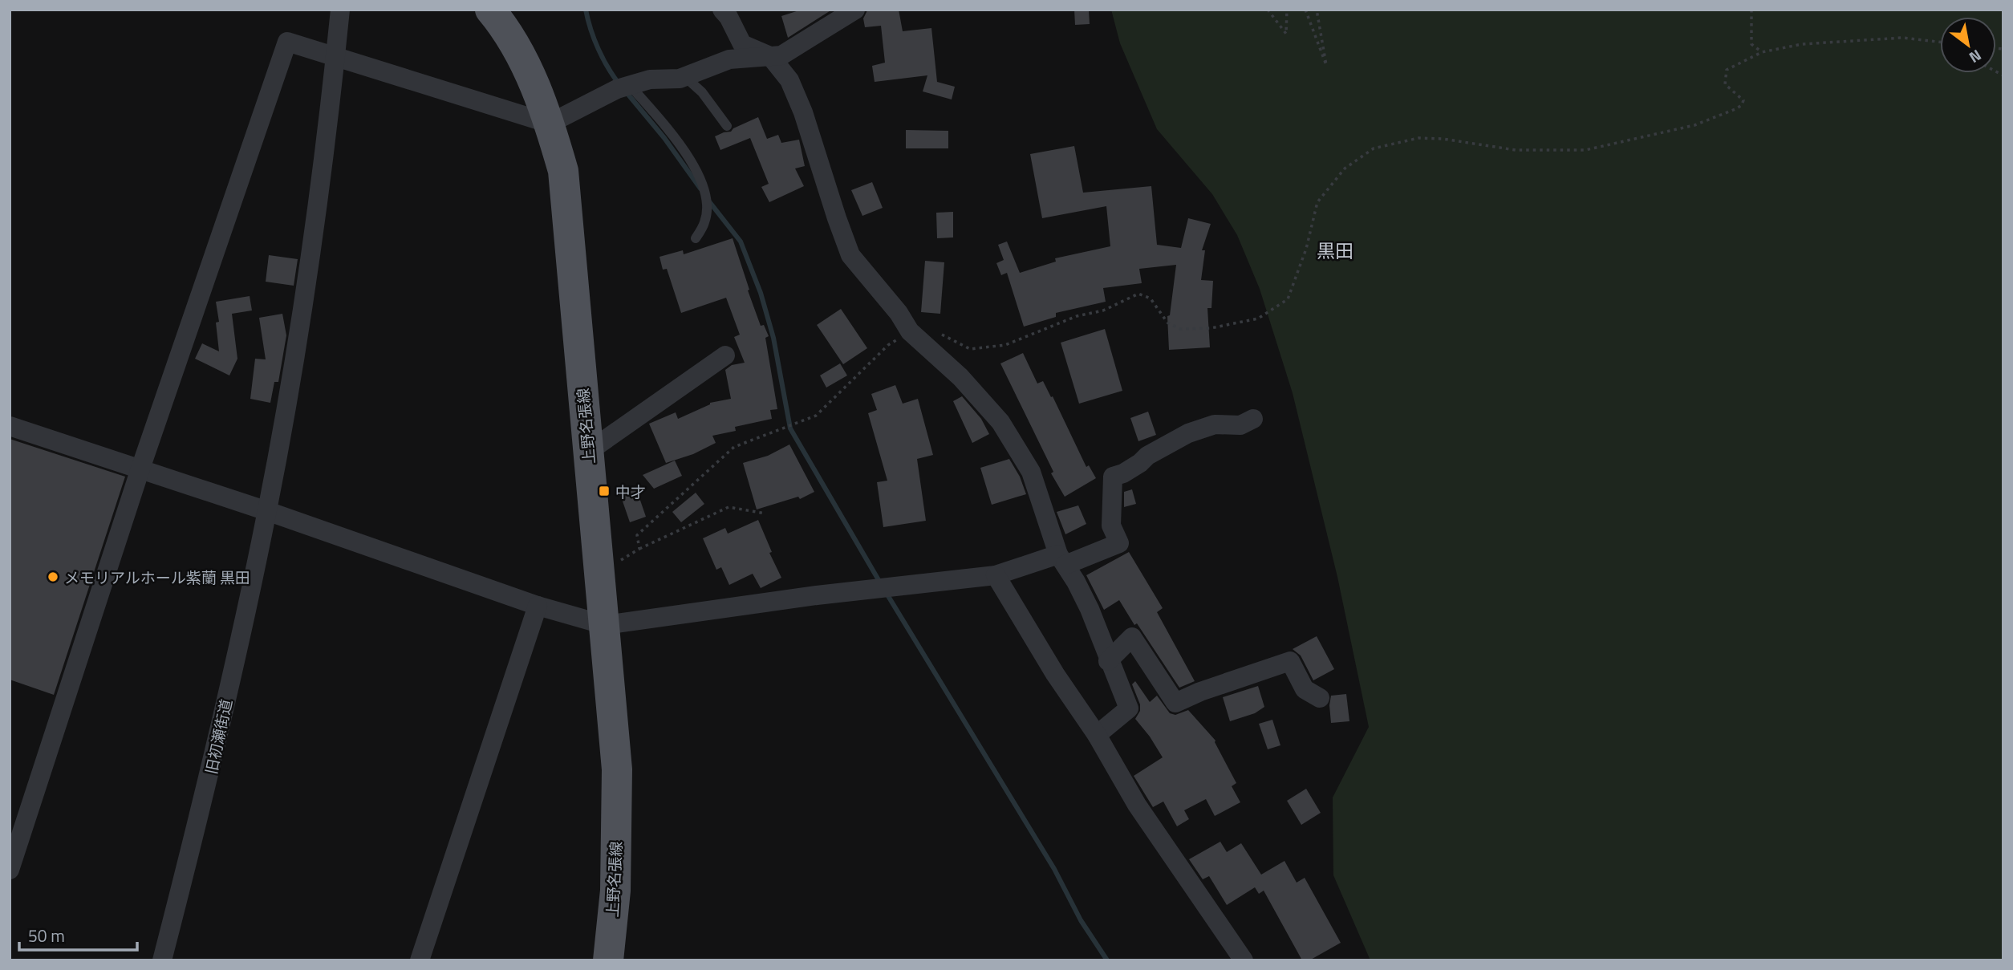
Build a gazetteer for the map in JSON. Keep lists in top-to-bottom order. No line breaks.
{"streets":{"main road":["上野名張線"],"street":["旧初瀬街道"]},"districts":["黒田"],"places":{"transit":["中才"],"other":["メモリアルホール紫蘭 黒田"]},"scale_bar":"50 m","north":"bottom right"}
